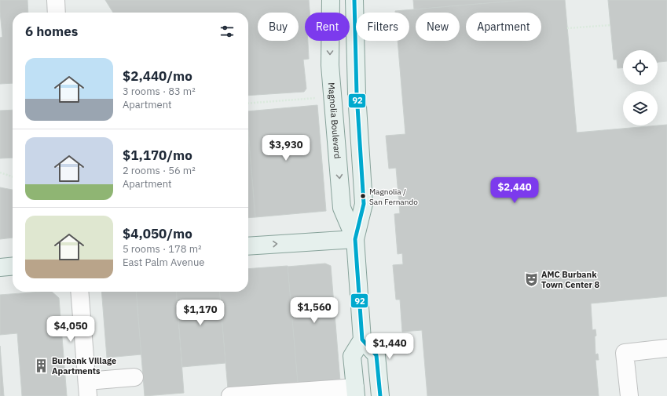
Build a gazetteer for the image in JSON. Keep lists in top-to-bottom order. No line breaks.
{"streets":{"main road":["Magnolia Boulevard"]},"places":{"other":["Magnolia / San Fernando"],"theatre":["AMC Burbank Town Center 8"],"building":["Burbank Village Apartments"]},"lines":["transit line 92"],"page":{"chip":["Buy","Rent","Filters","New","Apartment"],"heading":"6 homes","list":[{"name":"$2,440/mo","note":"3 rooms · 83 m² · Apartment"},{"name":"$1,170/mo","note":"2 rooms · 56 m² · Apartment"},{"name":"$4,050/mo","note":"5 rooms · 178 m² · East Palm Avenue"}],"price":["$3,930","$2,440","$1,560","$1,170","$4,050","$1,440"]}}
